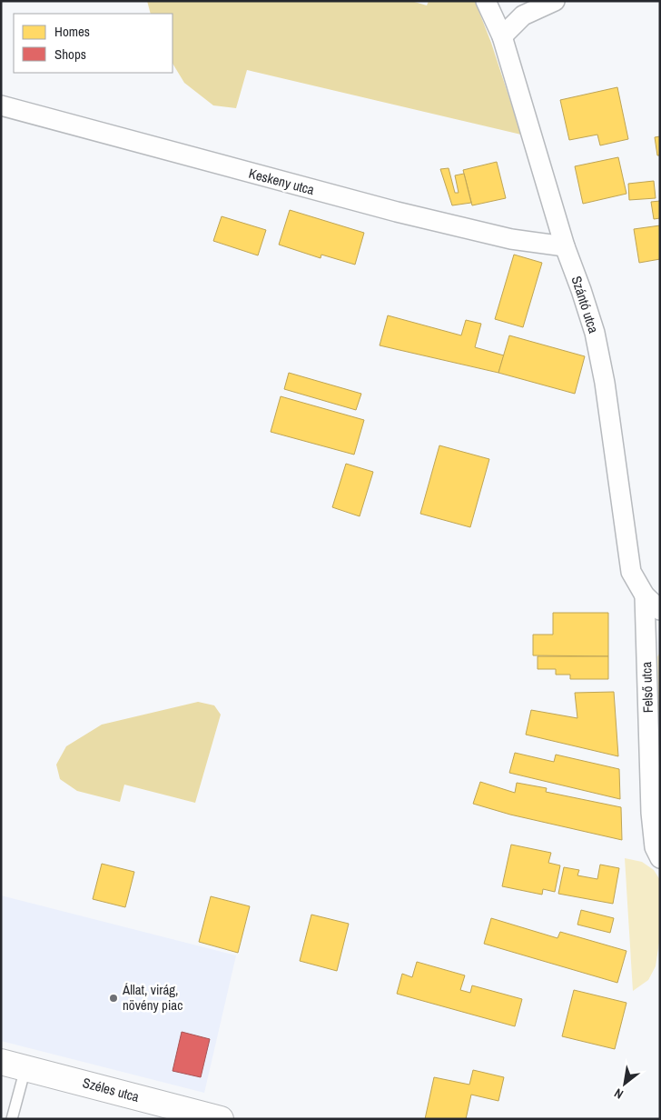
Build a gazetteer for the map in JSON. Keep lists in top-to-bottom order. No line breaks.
{"streets":{"street":["Keskeny utca","Szántó utca","Felső utca","Széles utca"]},"crossings":[["Keskeny utca","Szántó utca"],["Szántó utca","Felső utca"]],"places":["Állat, virág, növény piac"],"legend":["Homes","Shops"],"north":"bottom left"}
